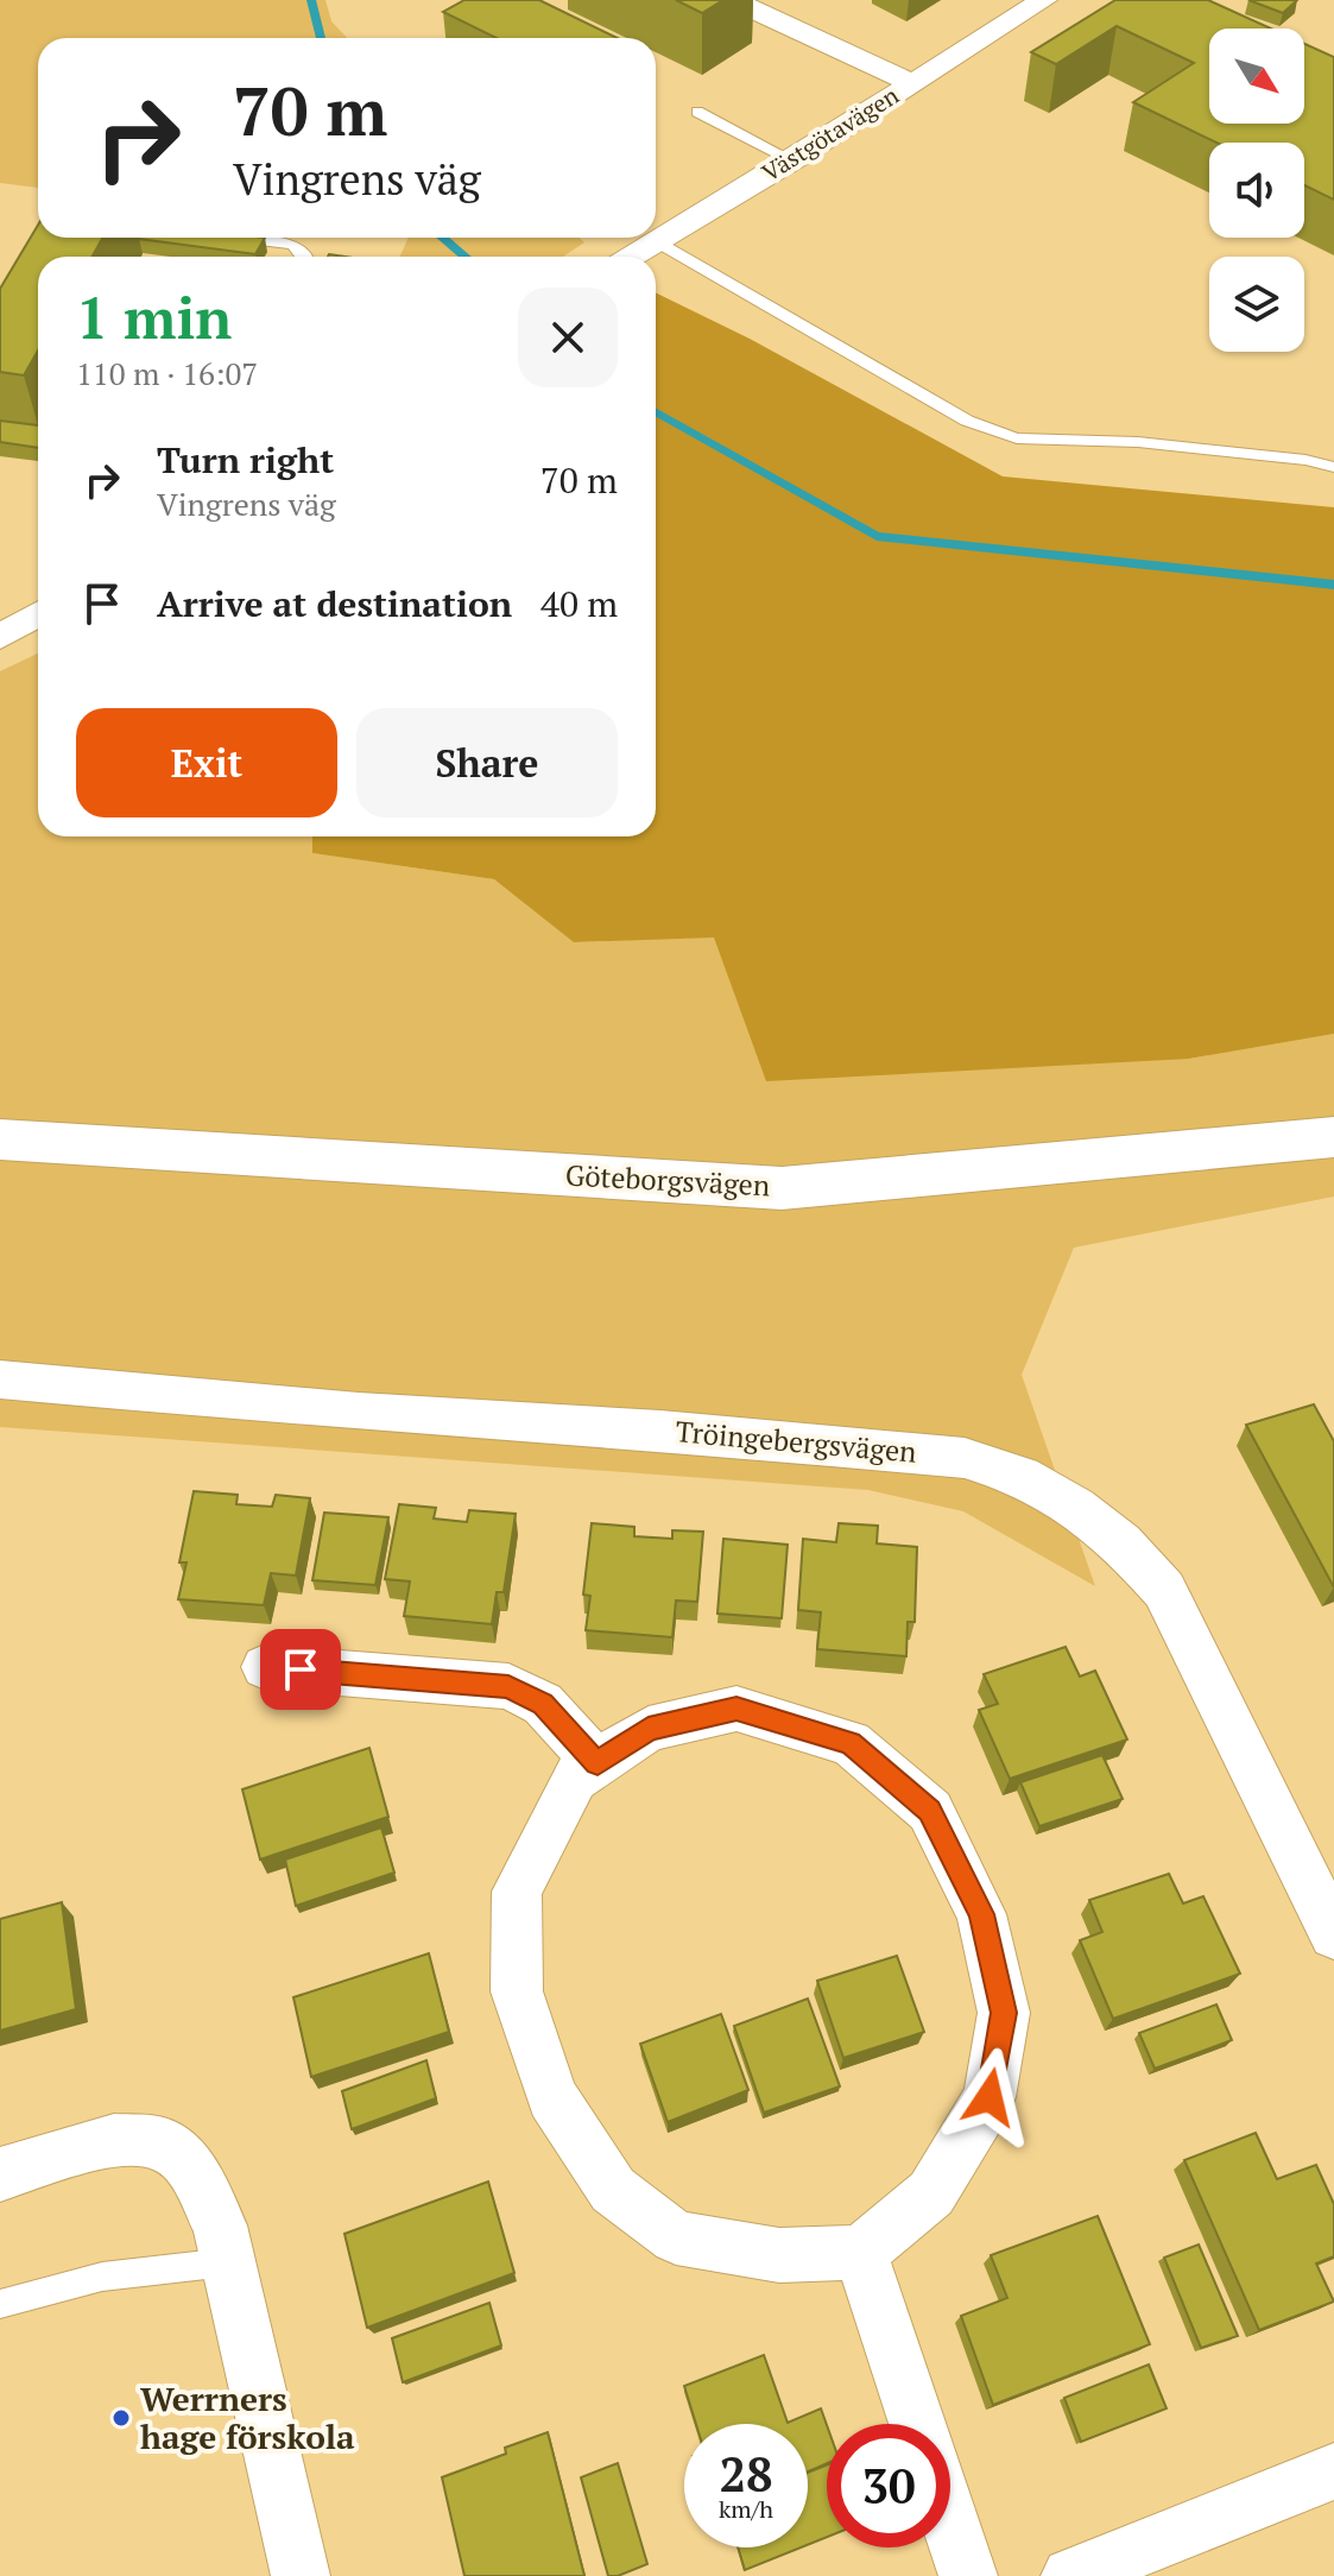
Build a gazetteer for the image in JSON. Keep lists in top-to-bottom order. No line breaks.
{"streets":{"main road":["Göteborgsvägen"],"street":["Västgötavägen","Tröingebergsvägen"]},"places":["Werrners hage förskola"],"north":"bottom right","page":{"turn":["70 m","Vingrens väg"],"heading":["1 min","110 m · 16:07"],"list":[{"name":"Turn right","note":"Vingrens väg","value":"70 m"},{"name":"Arrive at destination","value":"40 m"}],"buttons":["Exit","Share"],"speed":"28 km/h","limit":"30"}}
